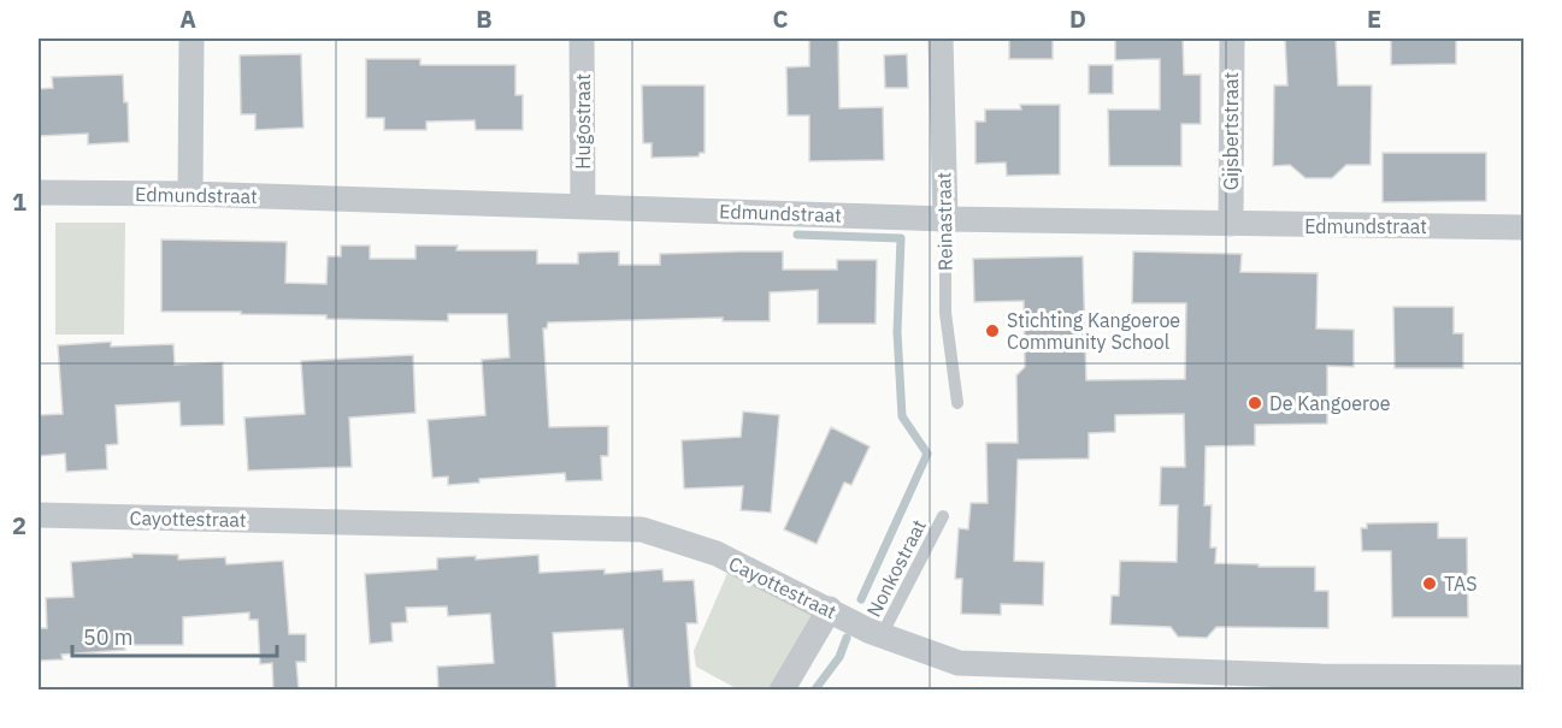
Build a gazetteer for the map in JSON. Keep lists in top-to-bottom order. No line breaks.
{"streets":{"street":["Hugostraat","Gijsbertstraat","Edmundstraat","Reinastraat","Cayottestraat"],"lane":["Nonkostraat"]},"crossings":[["Hugostraat","Edmundstraat"],["Gijsbertstraat","Edmundstraat"],["Edmundstraat","Reinastraat"],["Cayottestraat","Nonkostraat"]],"places":["Stichting Kangoeroe Community School","De Kangoeroe","TAS"],"scale_bar":"50 m","grid":{"columns":["A","B","C","D","E"],"rows":["1","2"]}}
